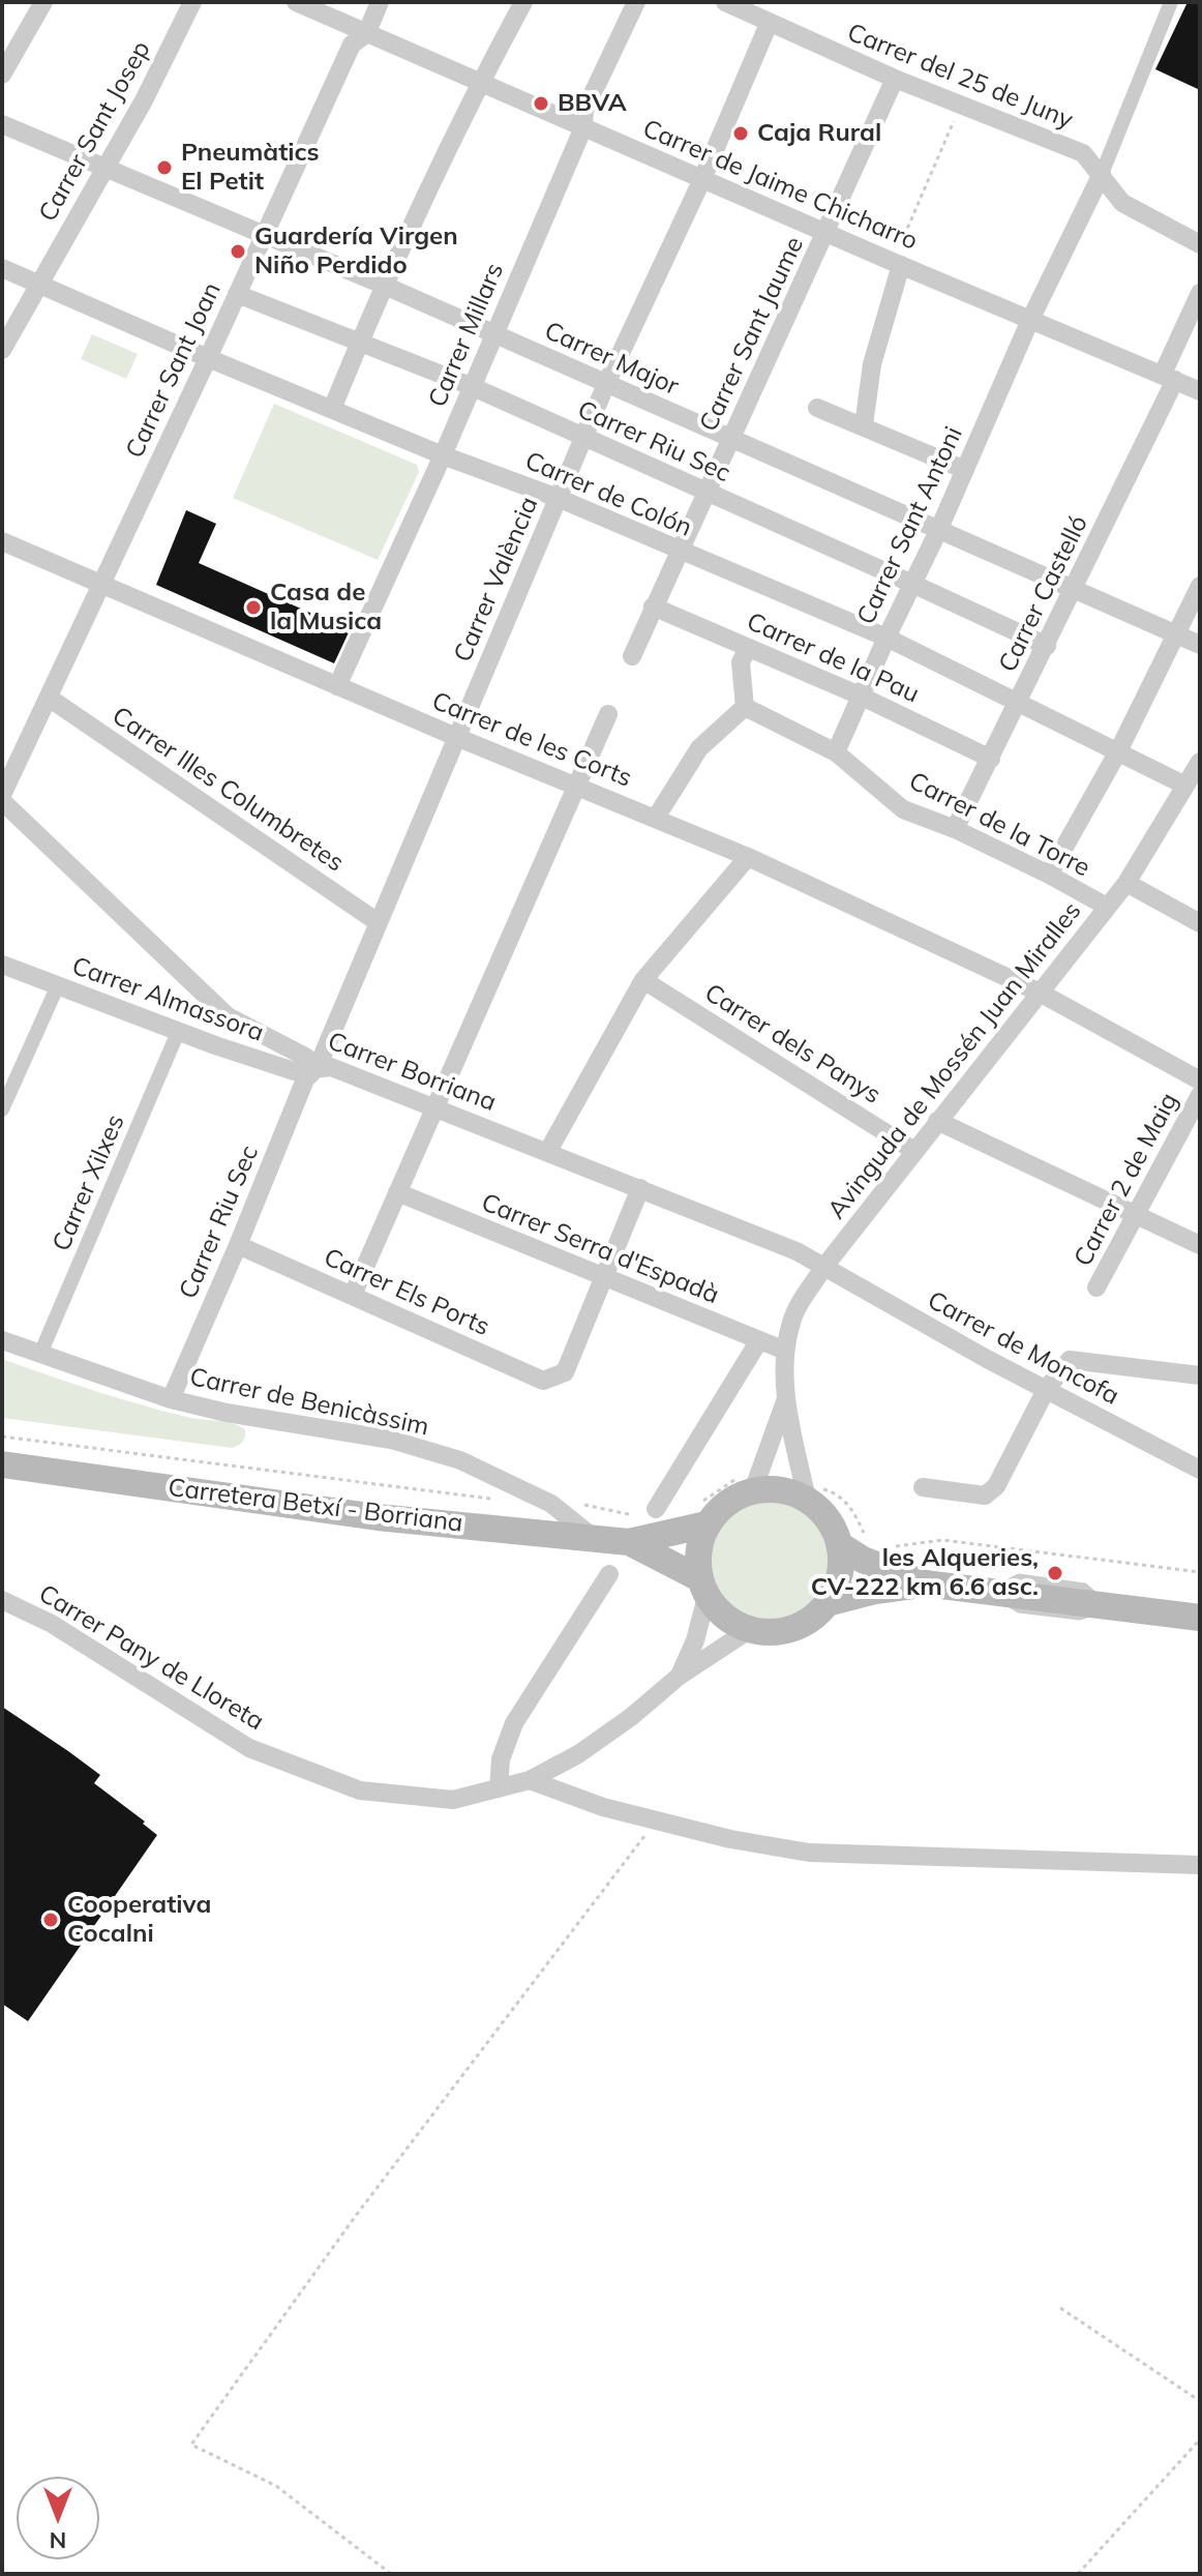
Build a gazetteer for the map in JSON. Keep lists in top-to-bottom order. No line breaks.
{"streets":{"main road":["Carretera Betxí - Borriana"],"street":["Carrer del 25 de Juny","Carrer Sant Josep","Carrer de Jaime Chicharro","Carrer Sant Jaume","Carrer Millars","Carrer Major","Carrer Sant Joan","Carrer Riu Sec","Carrer de Colón","Carrer Sant Antoni","Carrer València","Carrer Castelló","Carrer de la Pau","Carrer de les Corts","Carrer Illes Columbretes","Carrer de la Torre","Carrer Almassora","Carrer dels Panys","Avinguda de Mossén Juan Miralles","Carrer Borriana","Carrer 2 de Maig","Carrer Xilxes","Carrer Serra d'Espadà","Carrer Els Ports","Carrer de Moncofa","Carrer de Benicàssim","Carrer Pany de Lloreta"]},"crossings":[["Carrer del 25 de Juny","Carrer Sant Jaume"],["Carrer del 25 de Juny","Carrer Sant Antoni"],["Carrer del 25 de Juny","Carrer València"],["Carrer Sant Josep","Carrer Major"],["Carrer Sant Josep","Carrer de Colón"],["Carrer de Jaime Chicharro","Carrer Sant Jaume"],["Carrer de Jaime Chicharro","Carrer Millars"],["Carrer de Jaime Chicharro","Carrer Sant Joan"],["Carrer de Jaime Chicharro","Carrer Sant Antoni"],["Carrer de Jaime Chicharro","Carrer València"],["Carrer de Jaime Chicharro","Carrer Castelló"],["Carrer Sant Jaume","Carrer Major"],["Carrer Sant Jaume","Carrer Riu Sec"],["Carrer Sant Jaume","Carrer de Colón"],["Carrer Sant Jaume","Carrer de la Pau"],["Carrer Millars","Carrer Major"],["Carrer Millars","Carrer Riu Sec"],["Carrer Millars","Carrer de Colón"],["Carrer Millars","Carrer de les Corts"],["Carrer Major","Carrer Sant Joan"],["Carrer Major","Carrer Sant Antoni"],["Carrer Major","Carrer València"],["Carrer Major","Carrer Castelló"],["Carrer Sant Joan","Carrer Riu Sec"],["Carrer Sant Joan","Carrer de Colón"],["Carrer Sant Joan","Carrer de les Corts"],["Carrer Sant Joan","Carrer Illes Columbretes"],["Carrer Sant Joan","Carrer Borriana"],["Carrer Riu Sec","Carrer Sant Antoni"],["Carrer Riu Sec","Carrer València"],["Carrer Riu Sec","Carrer Castelló"],["Carrer Riu Sec","Carrer Almassora"],["Carrer Riu Sec","Carrer Borriana"],["Carrer Riu Sec","Carrer Els Ports"],["Carrer Riu Sec","Carrer de Benicàssim"],["Carrer de Colón","Carrer Sant Antoni"],["Carrer de Colón","Carrer València"],["Carrer de Colón","Carrer Castelló"],["Carrer de Colón","Avinguda de Mossén Juan Miralles"],["Carrer Sant Antoni","Carrer de la Pau"],["Carrer Sant Antoni","Carrer de la Torre"],["Carrer València","Carrer de les Corts"],["Carrer València","Carrer Illes Columbretes"],["Carrer València","Carrer Almassora"],["Carrer València","Carrer Borriana"],["Carrer Castelló","Carrer de la Pau"],["Carrer Castelló","Carrer de la Torre"],["Carrer de les Corts","Avinguda de Mossén Juan Miralles"],["Carrer de la Torre","Avinguda de Mossén Juan Miralles"],["Carrer Almassora","Carrer Borriana"],["Carrer Almassora","Carrer Xilxes"],["Carrer dels Panys","Avinguda de Mossén Juan Miralles"],["Avinguda de Mossén Juan Miralles","Carrer Borriana"],["Avinguda de Mossén Juan Miralles","Carrer Serra d'Espadà"],["Avinguda de Mossén Juan Miralles","Carrer de Moncofa"],["Avinguda de Mossén Juan Miralles","Carretera Betxí - Borriana"],["Avinguda de Mossén Juan Miralles","Carrer Pany de Lloreta"],["Carrer Borriana","Carrer de Moncofa"],["Carrer Xilxes","Carrer de Benicàssim"],["Carrer Serra d'Espadà","Carrer Els Ports"],["Carrer de Benicàssim","Carretera Betxí - Borriana"],["Carretera Betxí - Borriana","Carrer Pany de Lloreta"]],"places":["BBVA","Caja Rural","Pneumàtics El Petit","Guardería Virgen Niño Perdido","Casa de la Musica","les Alqueries, CV-222 km 6.6 asc.","Cooperativa Cocalni"],"north":"bottom"}
